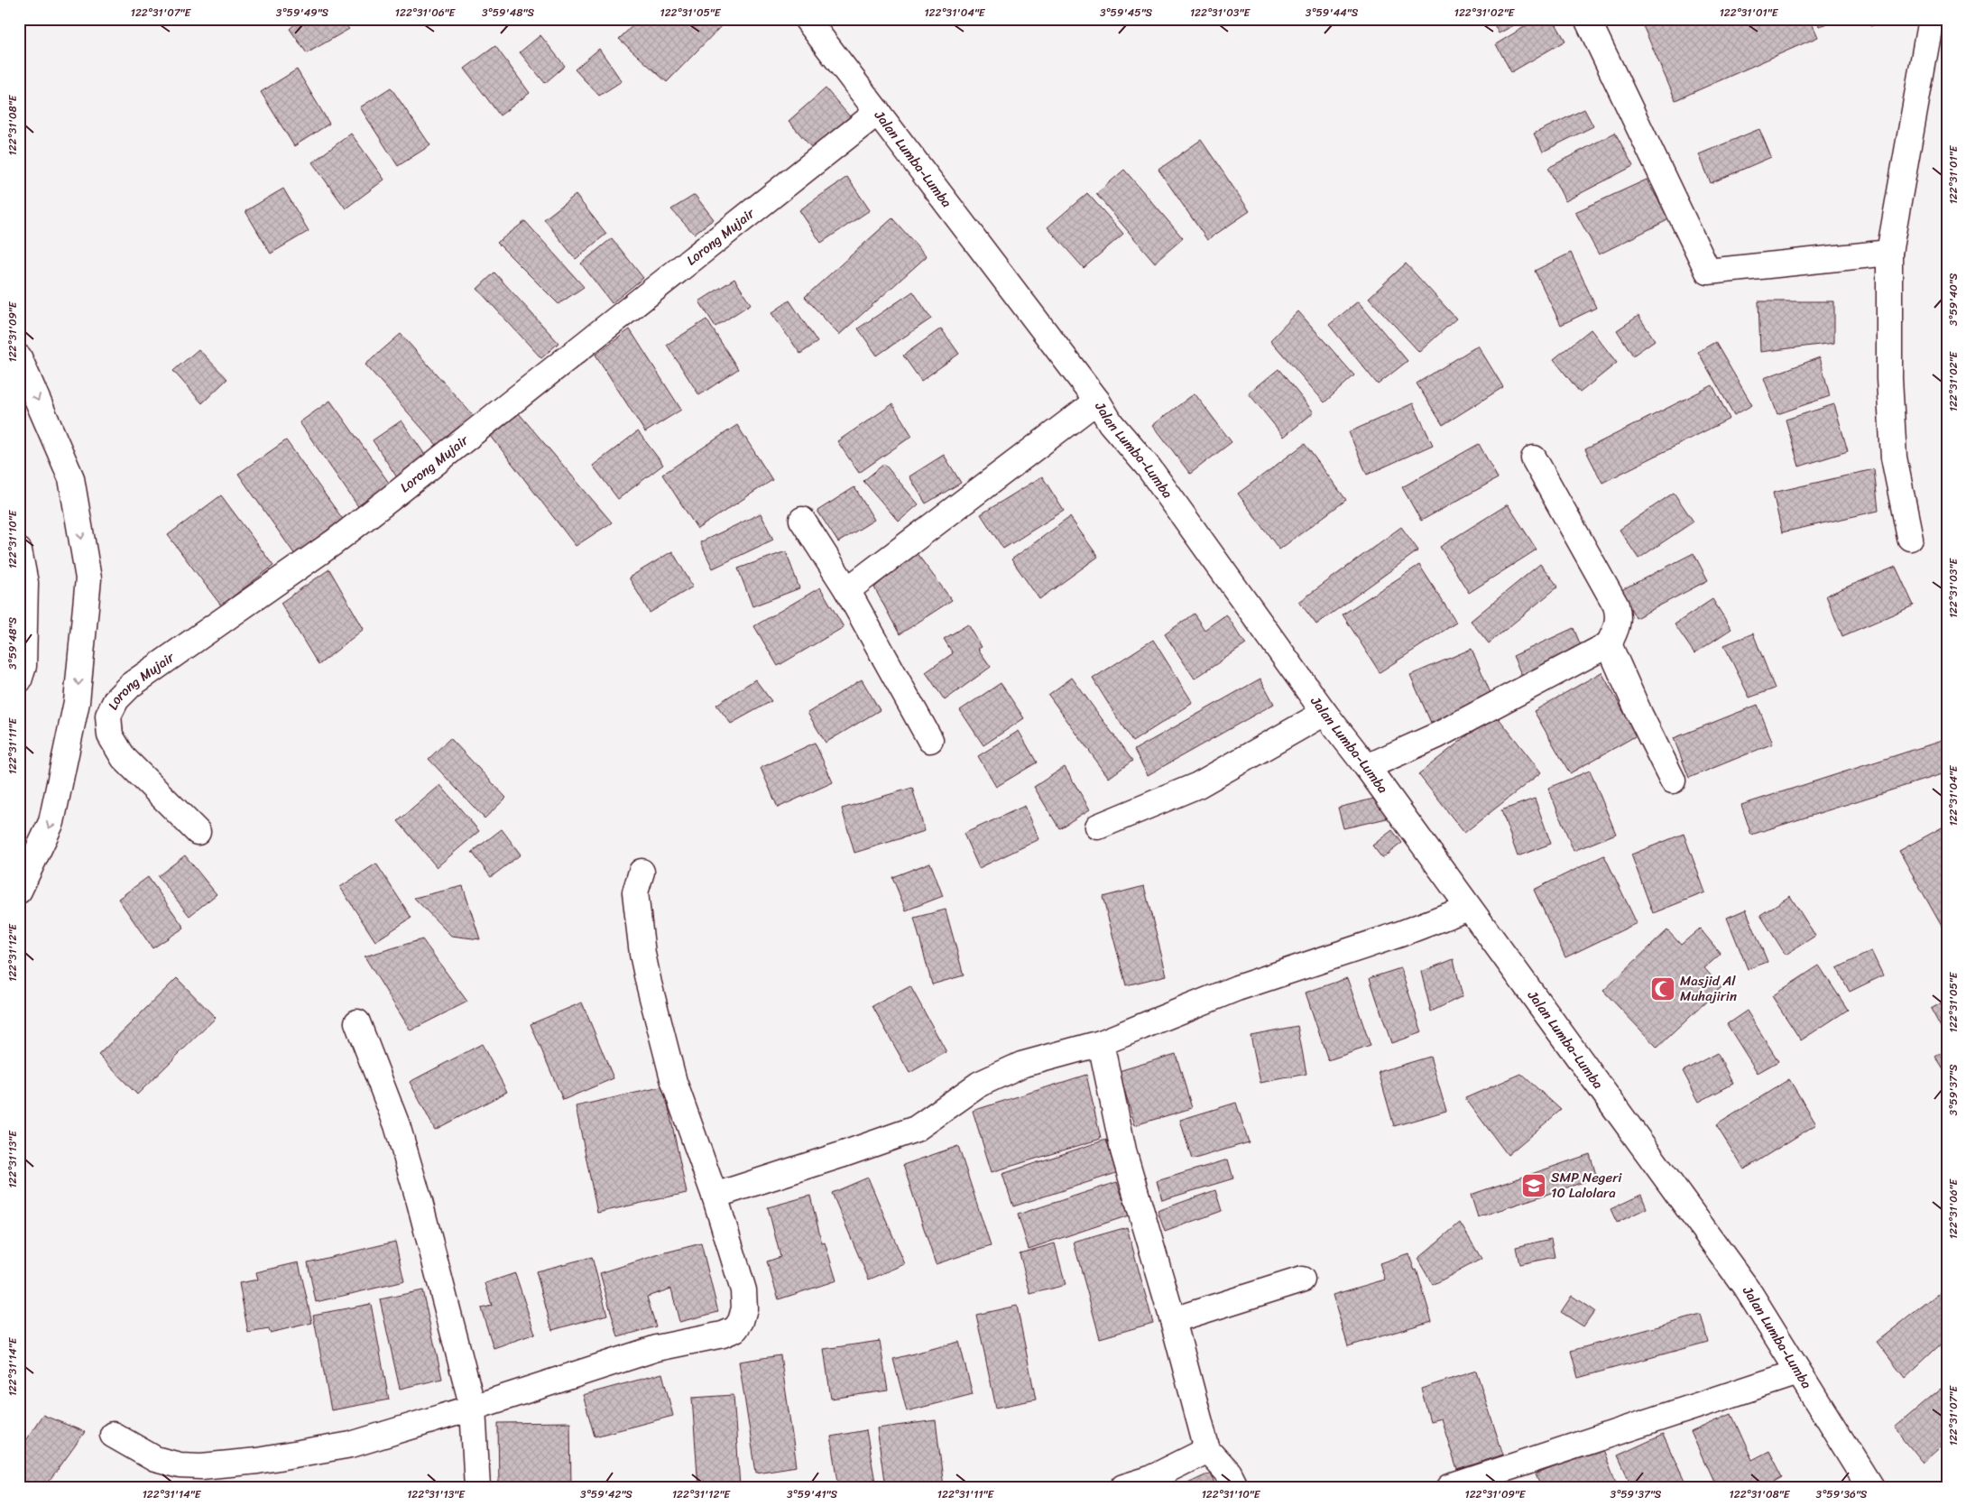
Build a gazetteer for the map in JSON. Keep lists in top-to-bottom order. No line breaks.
{"streets":{"street":["Jalan Lumba-Lumba","Lorong Mujair"]},"crossings":[["Jalan Lumba-Lumba","Lorong Mujair"]],"places":{"mosque":["Masjid Al Muhajirin"],"school or university":["SMP Negeri 10 Lalolara"]},"coordinates":["122°31'07\"E","3°59'49\"S","122°31'06\"E","3°59'48\"S","122°31'05\"E","122°31'04\"E","3°59'45\"S","122°31'03\"E","3°59'44\"S","122°31'02\"E","122°31'01\"E","122°31'08\"E","3°59'40\"S","122°31'09\"E","122°31'10\"E","122°31'11\"E","122°31'12\"E","3°59'37\"S","122°31'13\"E","122°31'14\"E","3°59'42\"S","3°59'41\"S","3°59'36\"S"]}
